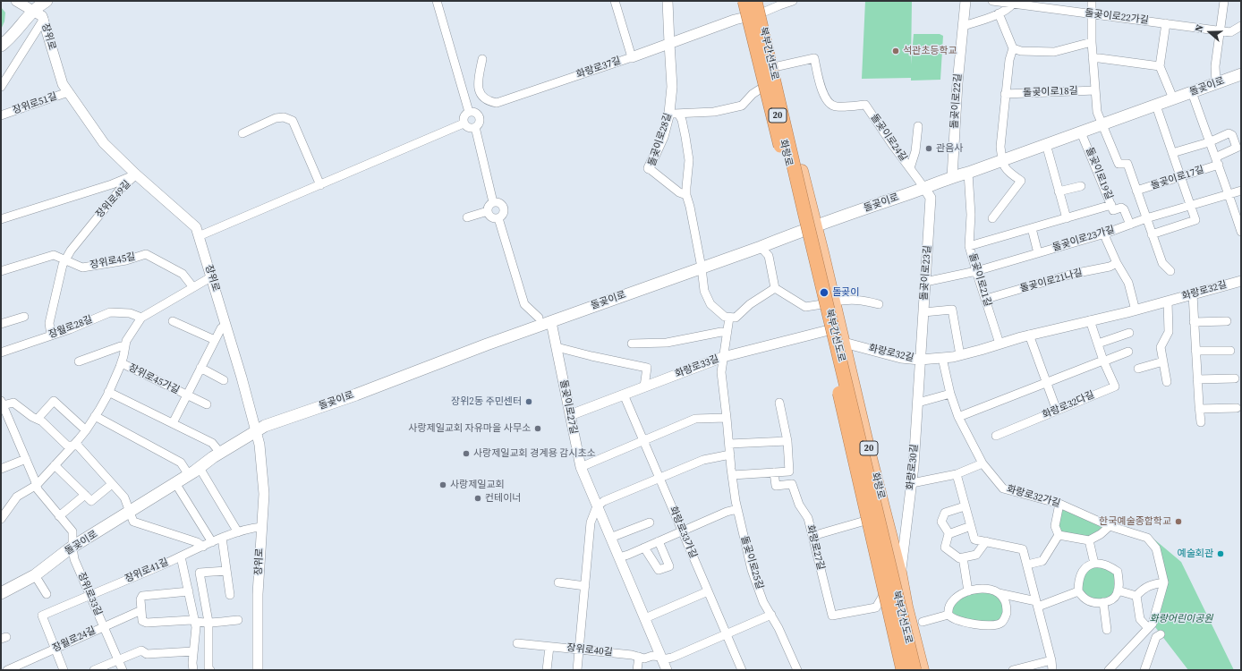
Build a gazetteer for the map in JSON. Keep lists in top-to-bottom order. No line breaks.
{"streets":{"highway":["북부간선도로"],"main road":["돌곶이로","20","화랑로"],"street":["돌곶이로22가길","장위로","화랑로37길","돌곶이로18길","돌곶이로22길","장위로51길","돌곶이로24길","돌곶이로28길","돌곶이로19길","돌곶이로17길","장위로49길","돌곶이로23가길","장위로45길","돌곶이로23길","돌곶이로21길","돌곶이로21나길","화랑로32길","장월로28길","화랑로33길","장위로45가길","화랑로32다길","돌곶이로27길","화랑로30길","화랑로32가길","화랑로33가길","화랑로27길","돌곶이로25길","장위로41길","장위로33길","장월로24길","장위로40길"]},"crossings":[["장위로","돌곶이로"],["장위로","장위로51길"],["장위로","장위로49길"],["장위로","장위로41길"],["북부간선도로","화랑로"],["화랑로37길","돌곶이로28길"],["화랑로37길","화랑로"],["돌곶이로","돌곶이로22길"],["돌곶이로","돌곶이로24길"],["돌곶이로","돌곶이로28길"],["돌곶이로","화랑로"],["돌곶이로","돌곶이로19길"],["돌곶이로","돌곶이로23길"],["돌곶이로","돌곶이로21길"],["돌곶이로","돌곶이로27길"],["돌곶이로","장위로33길"],["돌곶이로24길","화랑로"],["돌곶이로24길","돌곶이로23길"],["화랑로","화랑로32길"],["화랑로","화랑로33길"],["화랑로","화랑로30길"],["화랑로","화랑로27길"],["돌곶이로19길","돌곶이로23가길"],["장위로49길","장위로45길"],["장위로49길","장월로28길"],["돌곶이로23가길","돌곶이로23길"],["돌곶이로23가길","돌곶이로21길"],["돌곶이로23길","화랑로32길"],["돌곶이로23길","화랑로30길"],["돌곶이로21길","돌곶이로21나길"],["돌곶이로21길","화랑로32길"],["화랑로32길","화랑로32다길"],["화랑로32길","화랑로30길"],["화랑로32길","화랑로32가길"],["장월로28길","장위로45가길"],["화랑로33길","돌곶이로27길"],["화랑로33길","화랑로33가길"],["화랑로33길","돌곶이로25길"],["장위로45가길","장위로33길"],["돌곶이로27길","장위로40길"],["장위로41길","장위로33길"],["장위로41길","장월로24길"],["장위로33길","장월로24길"]],"parks":["화랑어린이공원"],"places":["석관초등학교","관음사","돌곶이","장위2동 주민센터","사랑제일교회 자유마을 사무소","사랑제일교회 경계용 감시초소","사랑제일교회","컨테이너","한국예술종합학교","예술회관"],"north":"left"}
